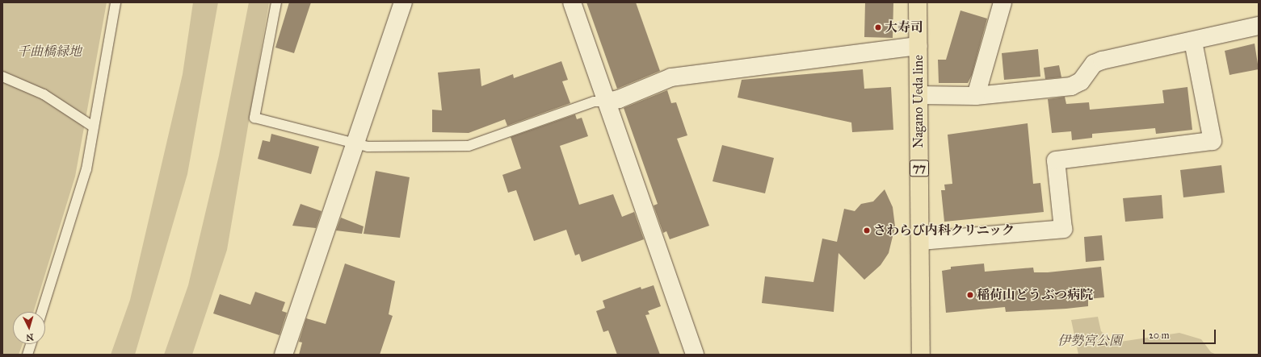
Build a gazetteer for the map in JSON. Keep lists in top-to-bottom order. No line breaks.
{"streets":{"main road":["Nagano Ueda line","77"]},"parks":["千曲橋緑地","伊勢宮公園"],"places":["大寿司","さわらび内科クリニック","稲荷山どうぶつ病院"],"scale_bar":"20 m","north":"bottom"}
